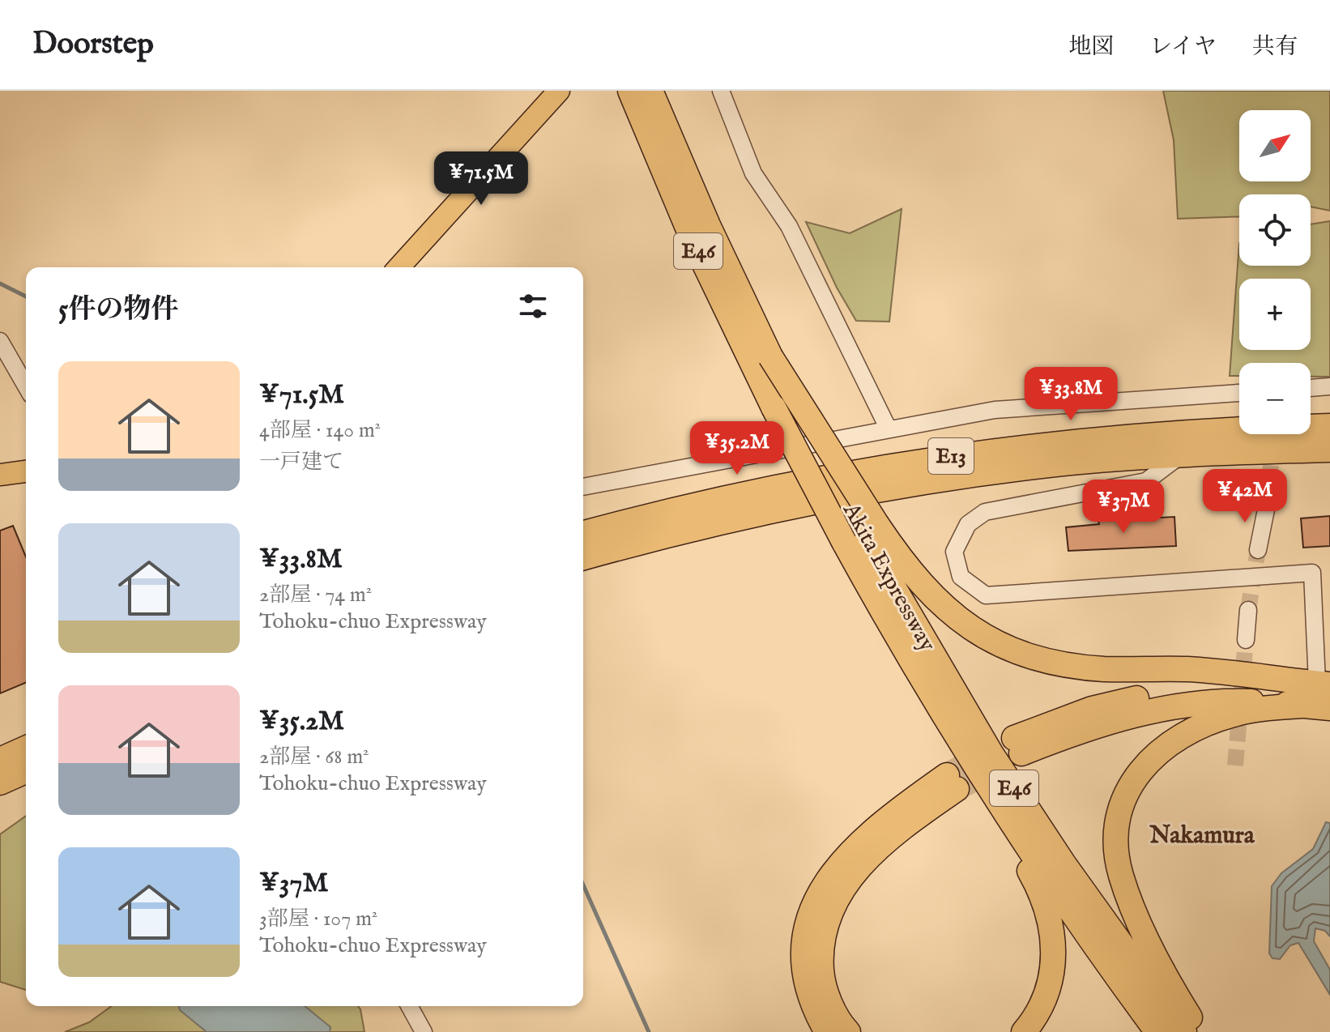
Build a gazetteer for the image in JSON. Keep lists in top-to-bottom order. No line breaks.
{"streets":{"highway":["E46","E13","Akita Expressway"]},"crossings":[["E46","Akita Expressway"]],"districts":["Nakamura"],"north":"top right","page":{"header":"Doorstep","nav":["地図","レイヤ","共有"],"map_buttons":["+","−"],"price":["¥71.5M","¥33.8M","¥35.2M","¥42M","¥37M"],"heading":"5件の物件","list":[{"name":"¥71.5M","note":"4部屋 · 140 m² · 一戸建て"},{"name":"¥33.8M","note":"2部屋 · 74 m² · Tohoku-chuo Expressway"},{"name":"¥35.2M","note":"2部屋 · 68 m² · Tohoku-chuo Expressway"},{"name":"¥37M","note":"3部屋 · 107 m² · Tohoku-chuo Expressway"}]}}
